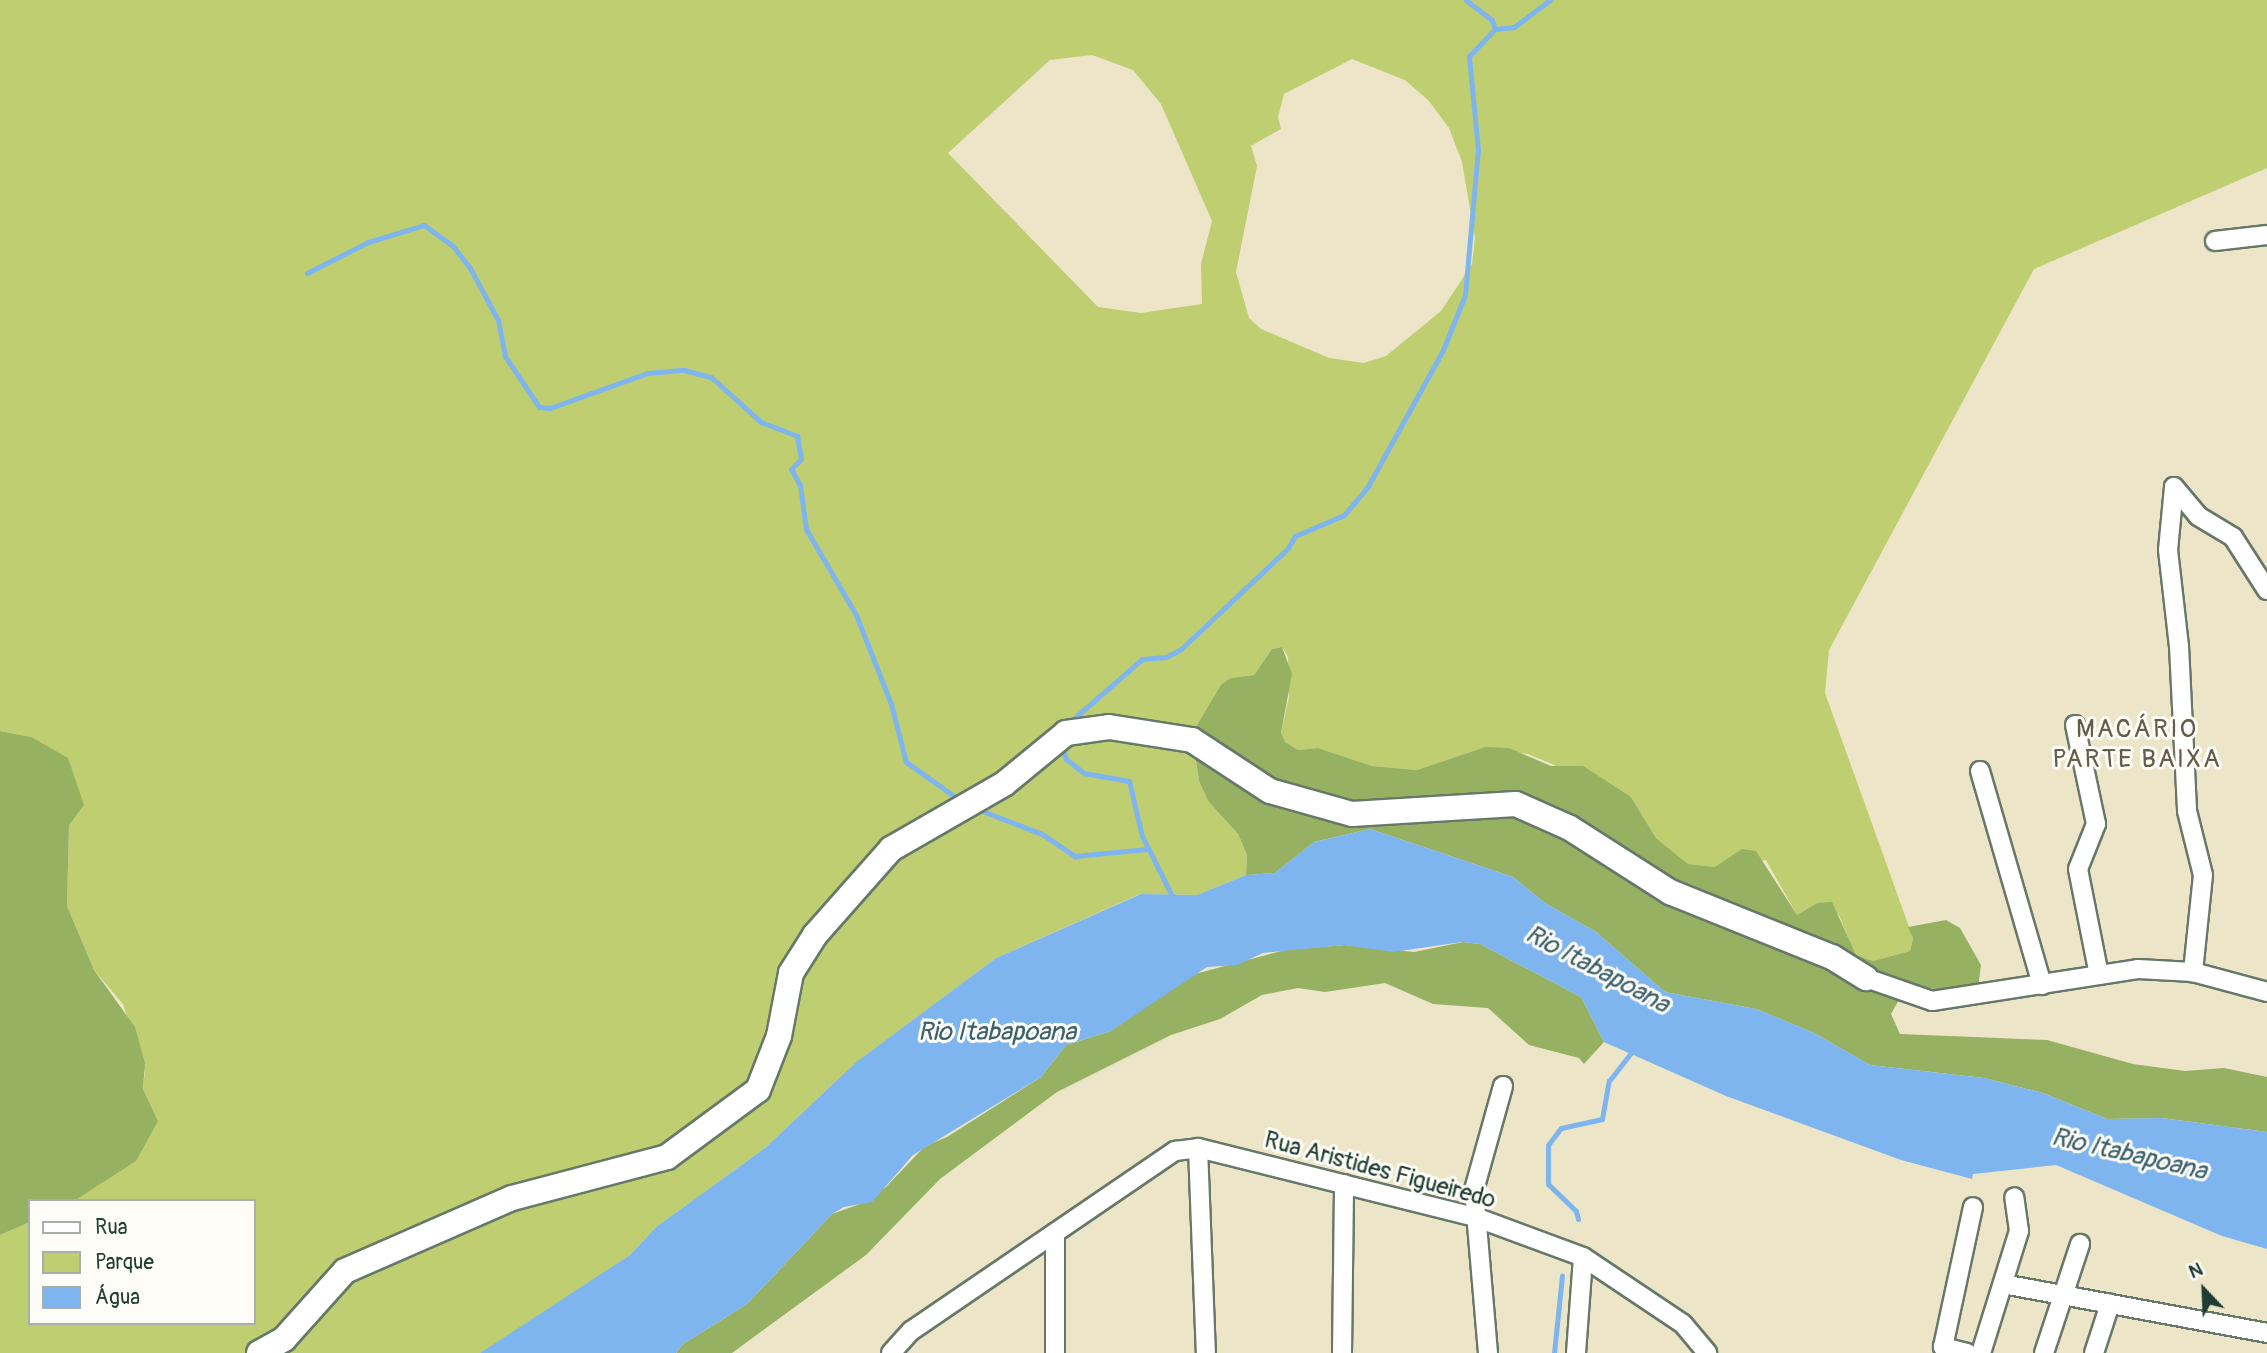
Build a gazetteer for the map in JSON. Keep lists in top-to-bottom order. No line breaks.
{"streets":{"street":["Rua Aristides Figueiredo"]},"districts":["MACÁRIO PARTE BAIXA"],"water":["Rio Itabapoana"],"legend":["Rua","Parque","Água"],"north":"top left"}
